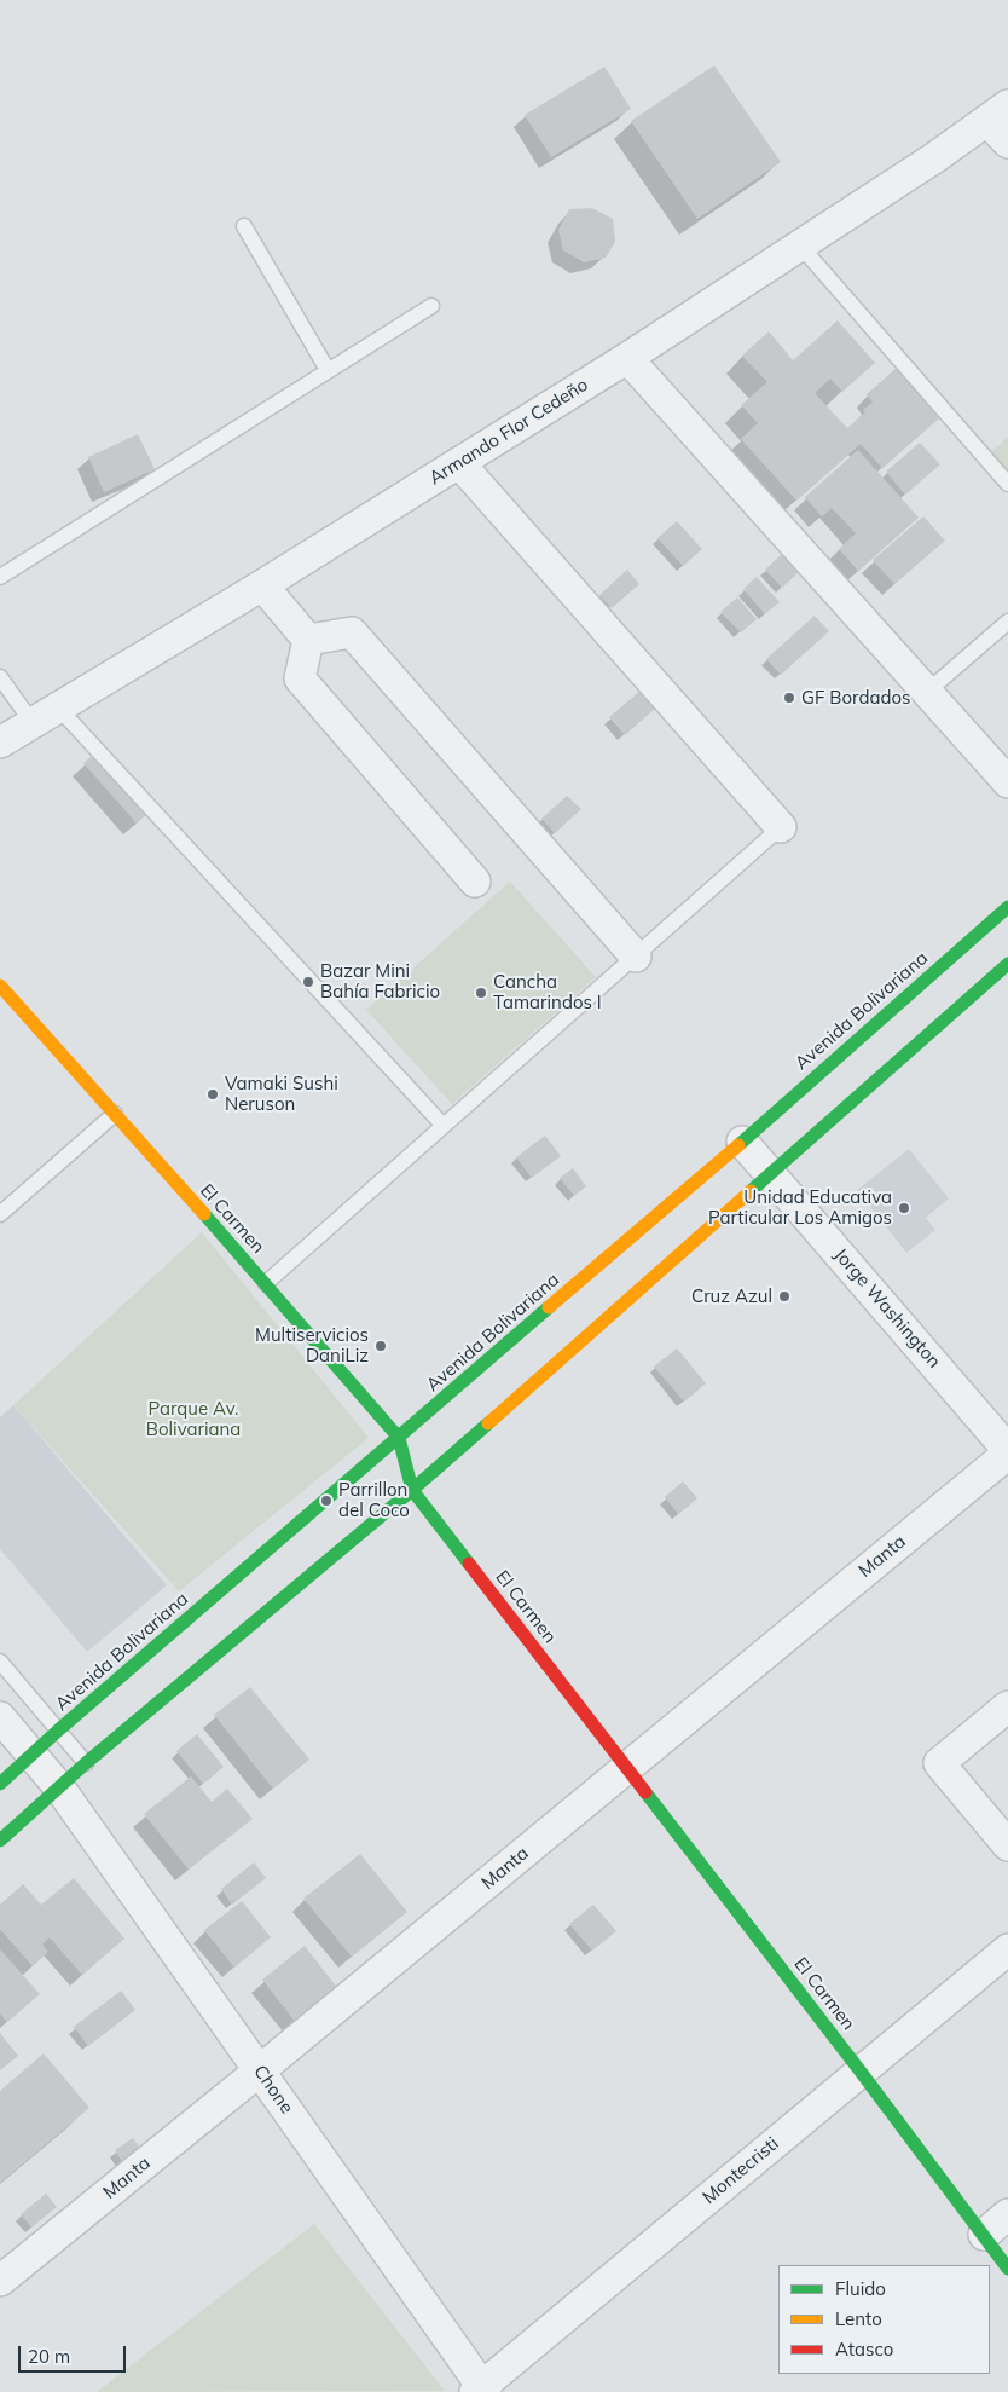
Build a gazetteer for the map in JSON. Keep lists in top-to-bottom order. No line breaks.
{"streets":{"street":["Armando Flor Cedeño","Avenida Bolivariana","El Carmen","Jorge Washington","Manta","Chone","Montecristi"]},"crossings":[["Avenida Bolivariana","El Carmen"],["Avenida Bolivariana","Jorge Washington"],["Avenida Bolivariana","Chone"],["El Carmen","Manta"],["El Carmen","Montecristi"],["Jorge Washington","Manta"],["Manta","Chone"],["Chone","Montecristi"]],"parks":["Parque Av. Bolivariana"],"places":["GF Bordados","Bazar Mini Bahía Fabricio","Cancha Tamarindos I","Vamaki Sushi Neruson","Unidad Educativa Particular Los Amigos","Cruz Azul","Multiservicios DaniLiz","Parrillon del Coco"],"legend":["Fluido","Lento","Atasco"],"scale_bar":"20 m"}
